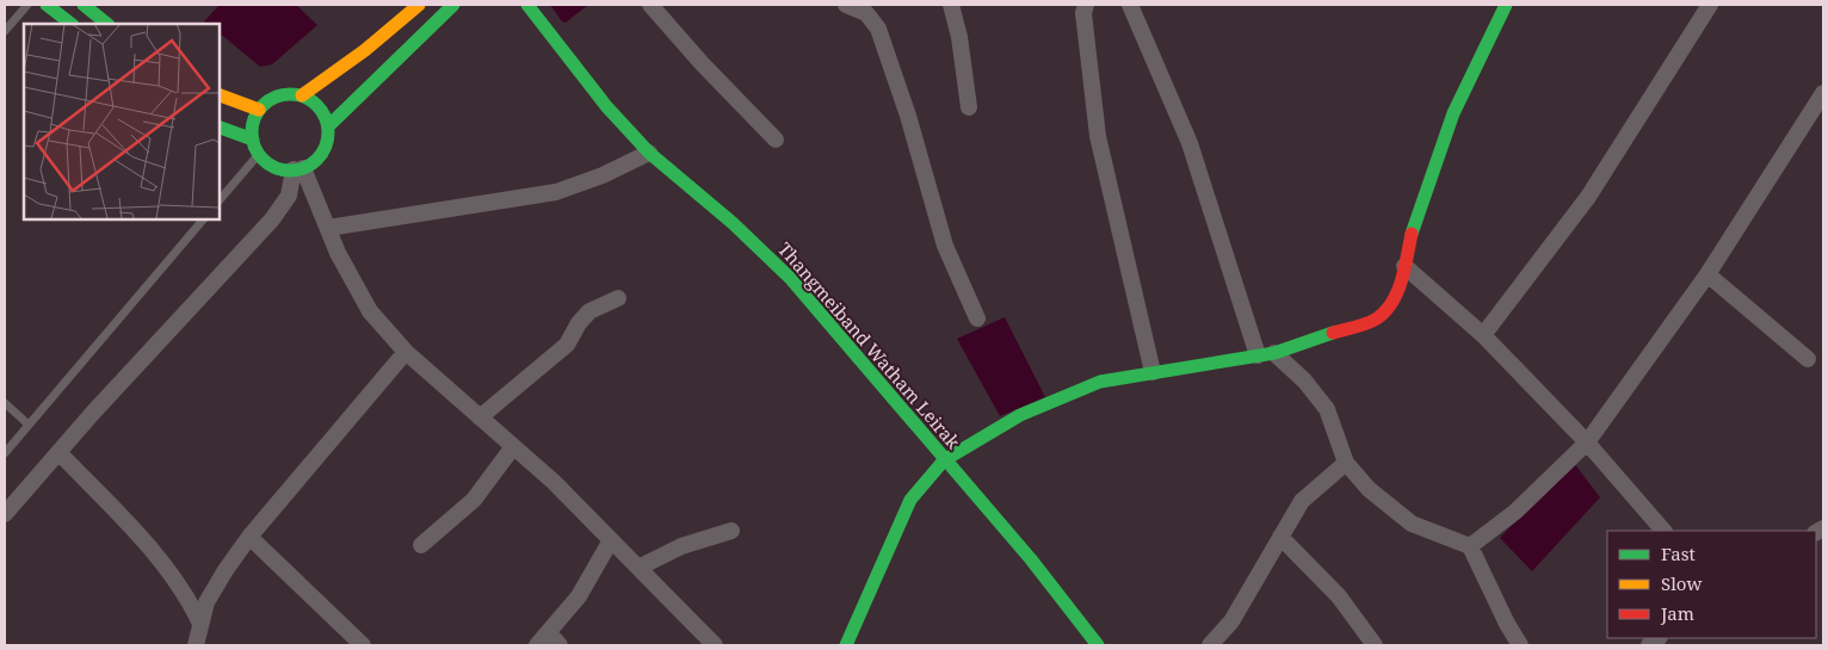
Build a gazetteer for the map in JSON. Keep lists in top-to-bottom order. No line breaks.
{"streets":{"street":["Thangmeiband Watham Leirak"]},"legend":["Fast","Slow","Jam"]}
